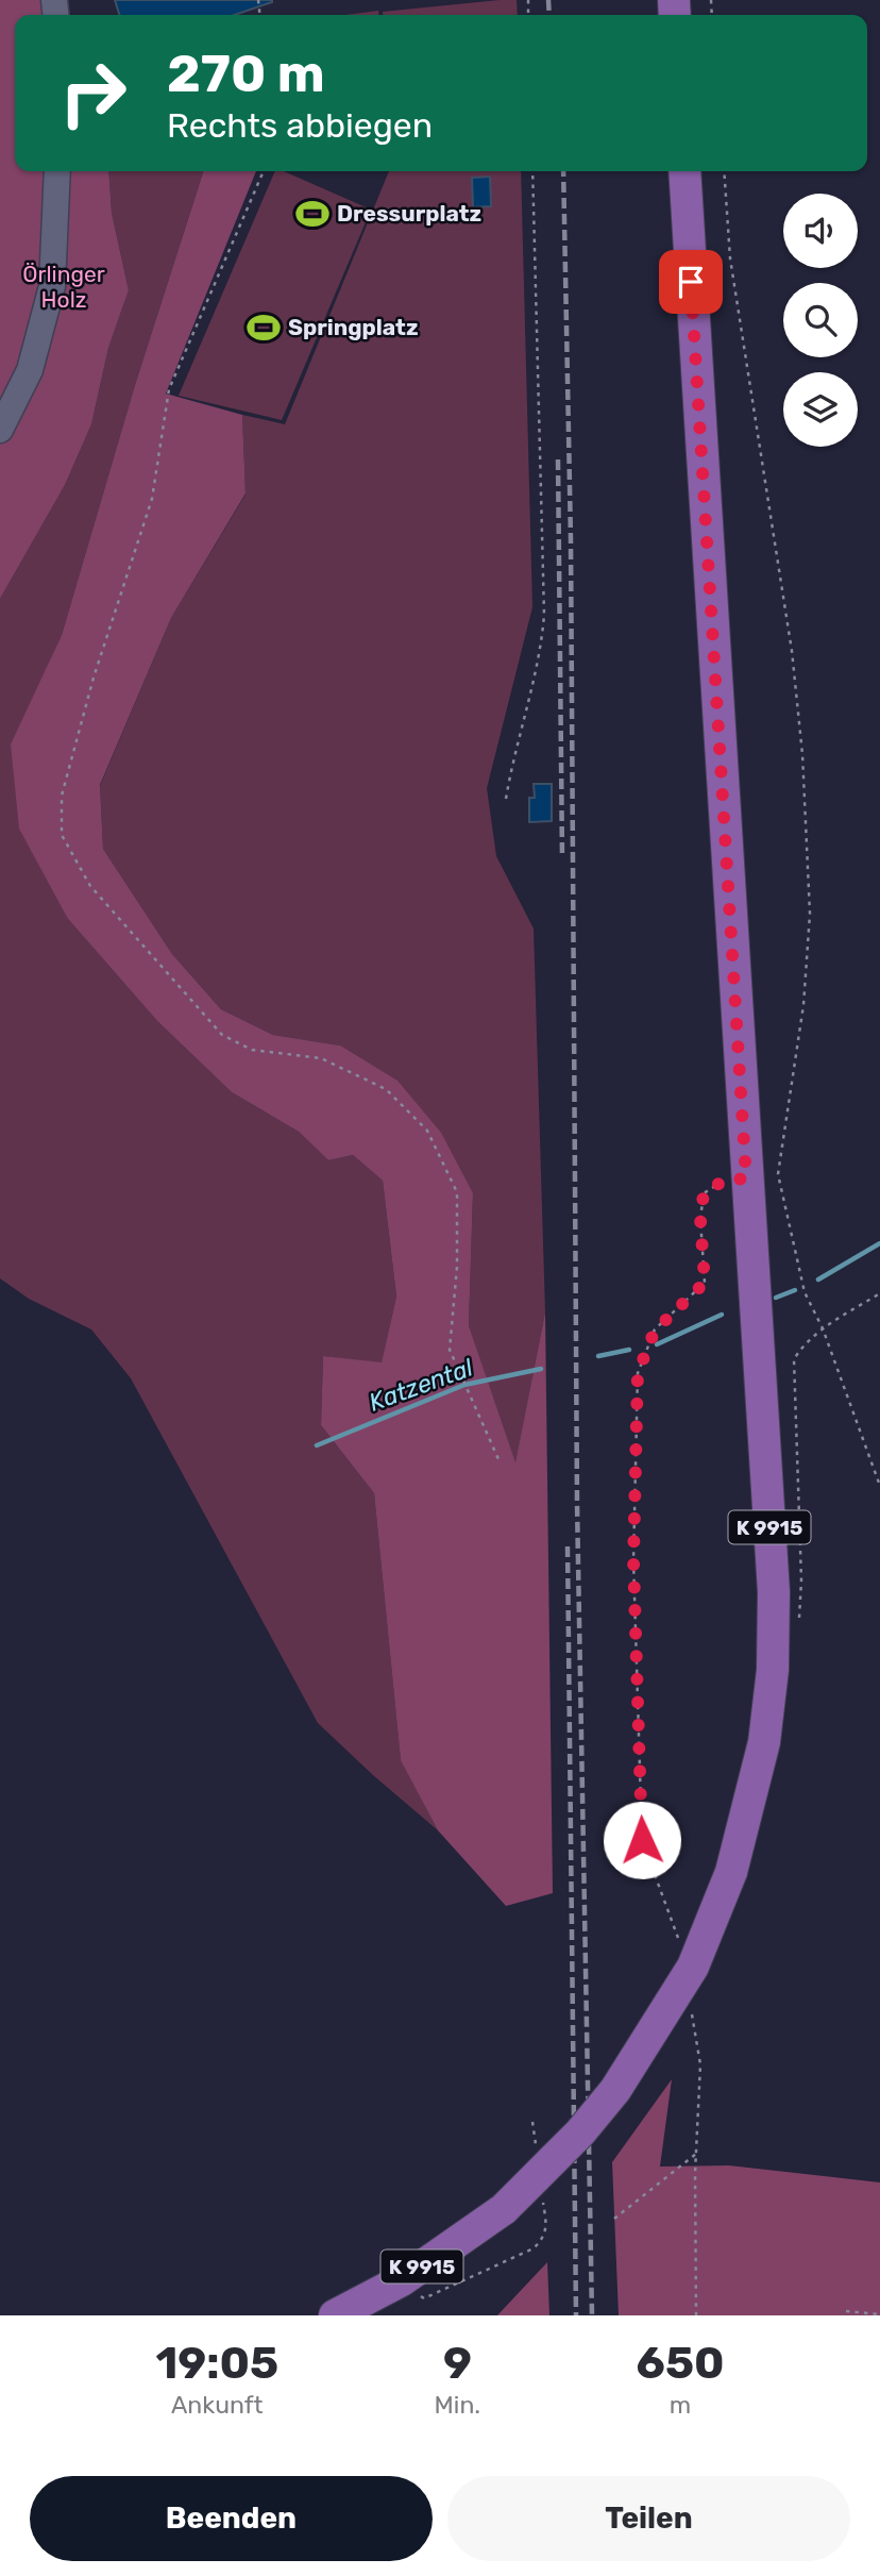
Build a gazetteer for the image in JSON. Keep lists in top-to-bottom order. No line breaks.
{"streets":{"main road":["K 9915"]},"water":["Katzental"],"parks":["Örlinger Holz"],"places":{"sports":["Dressurplatz","Springplatz"]},"page":{"turn":["270 m","Rechts abbiegen"],"eta":["19:05","Ankunft","9","Min.","650","m"],"buttons":["Beenden","Teilen"]}}
